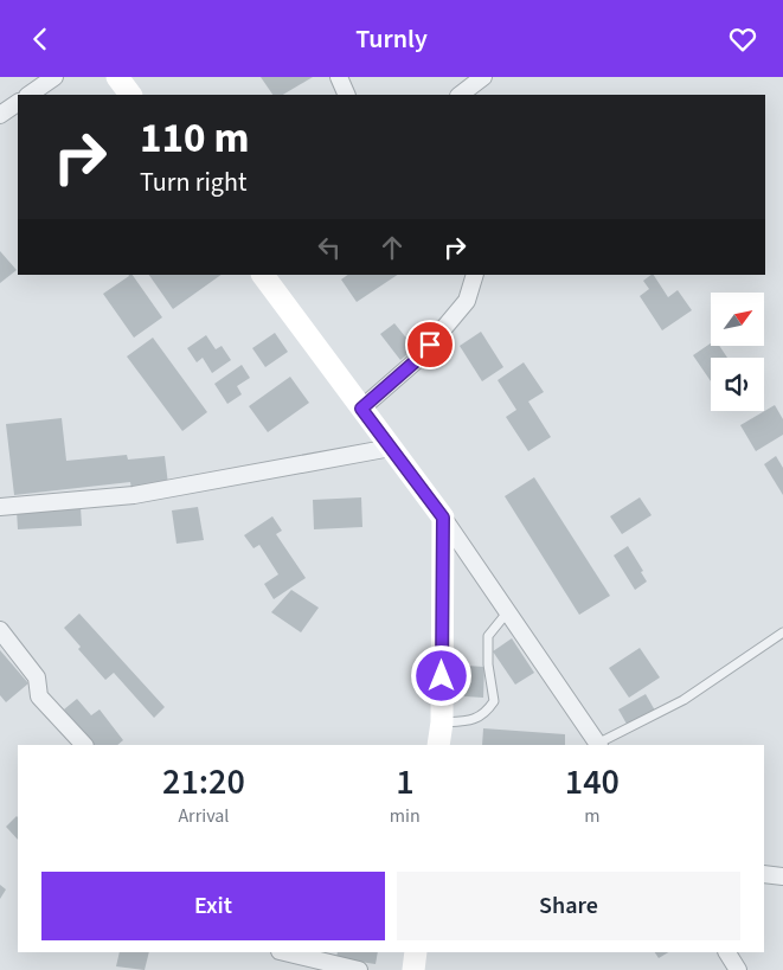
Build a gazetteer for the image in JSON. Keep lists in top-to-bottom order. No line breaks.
{"north":"top right","page":{"header":"Turnly","turn":["110 m","Turn right"],"eta":["21:20","Arrival","1","min","140","m"],"buttons":["Exit","Share"]}}
